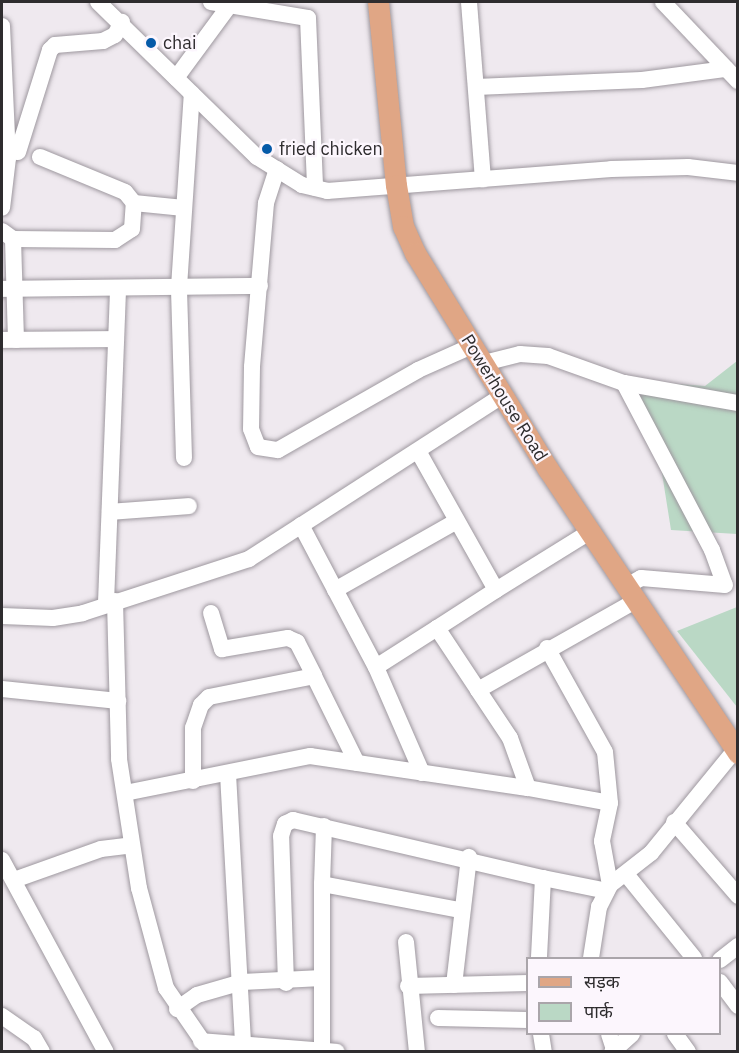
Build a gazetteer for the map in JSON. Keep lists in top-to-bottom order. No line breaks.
{"streets":{"main road":["Powerhouse Road"]},"places":["chai","fried chicken"],"legend":["सड़क","पार्क"]}
